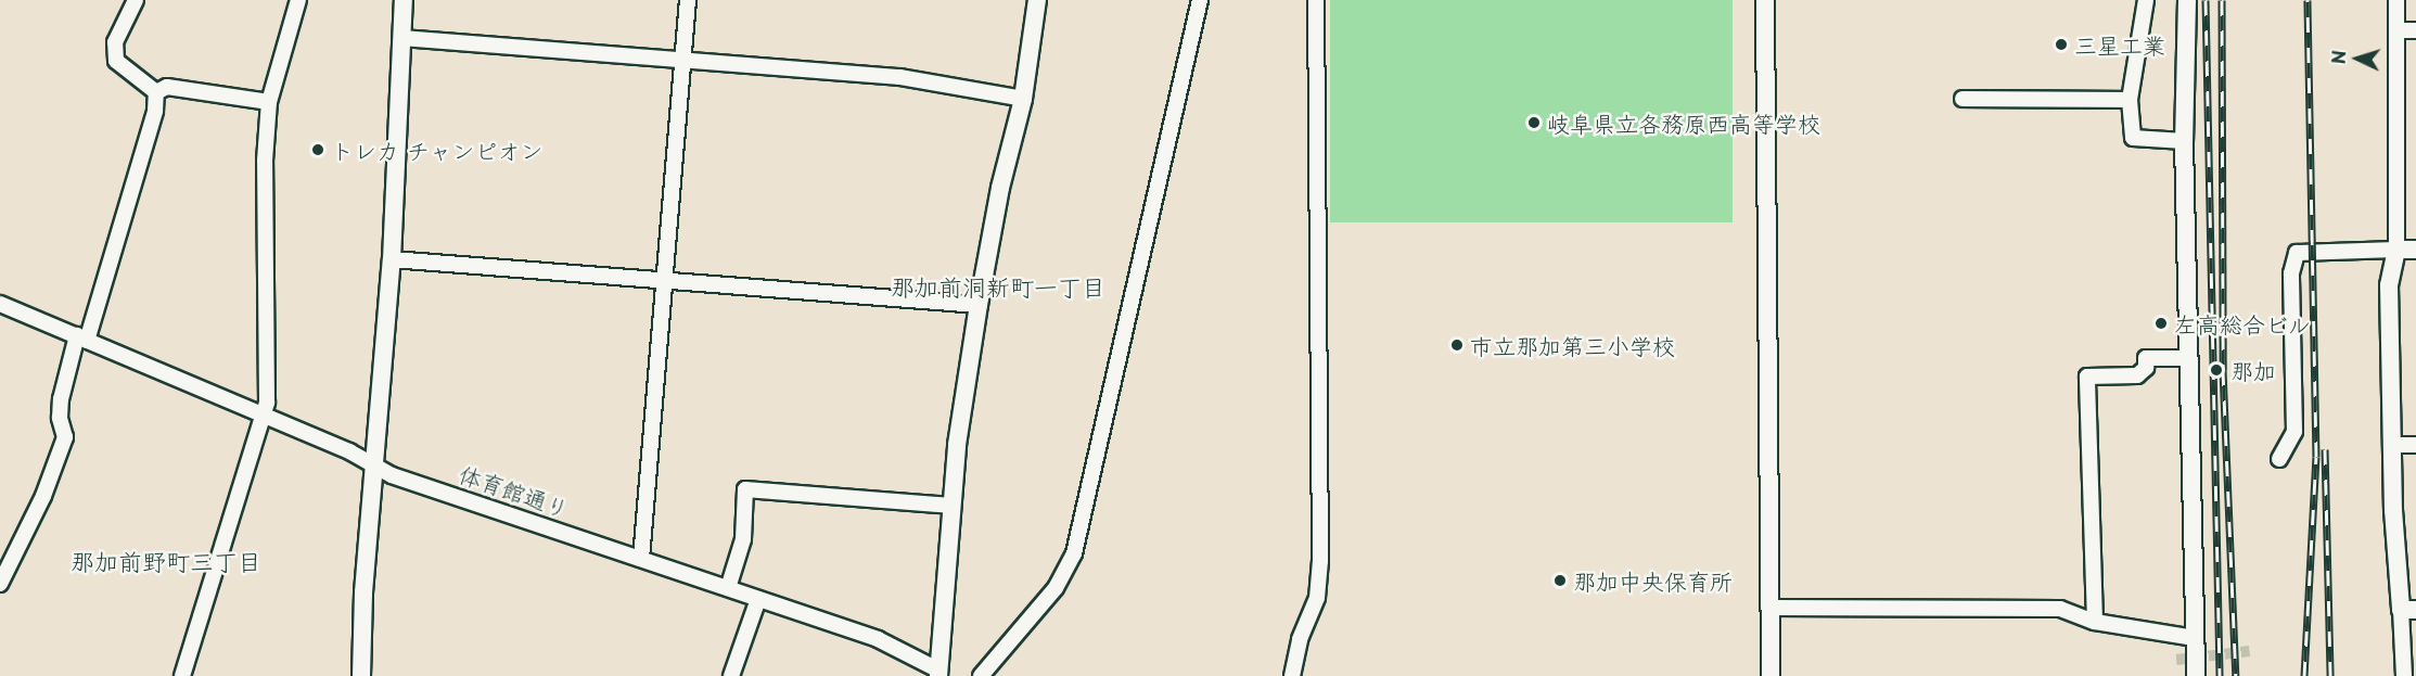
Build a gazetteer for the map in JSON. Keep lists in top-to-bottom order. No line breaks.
{"streets":{"street":["体育館通り"]},"districts":["那加前洞新町一丁目","那加前野町三丁目"],"places":["三星工業","岐阜県立各務原西高等学校","トレカ チャンピオン","左高総合ビル","市立那加第三小学校","那加","那加中央保育所"],"north":"left"}
